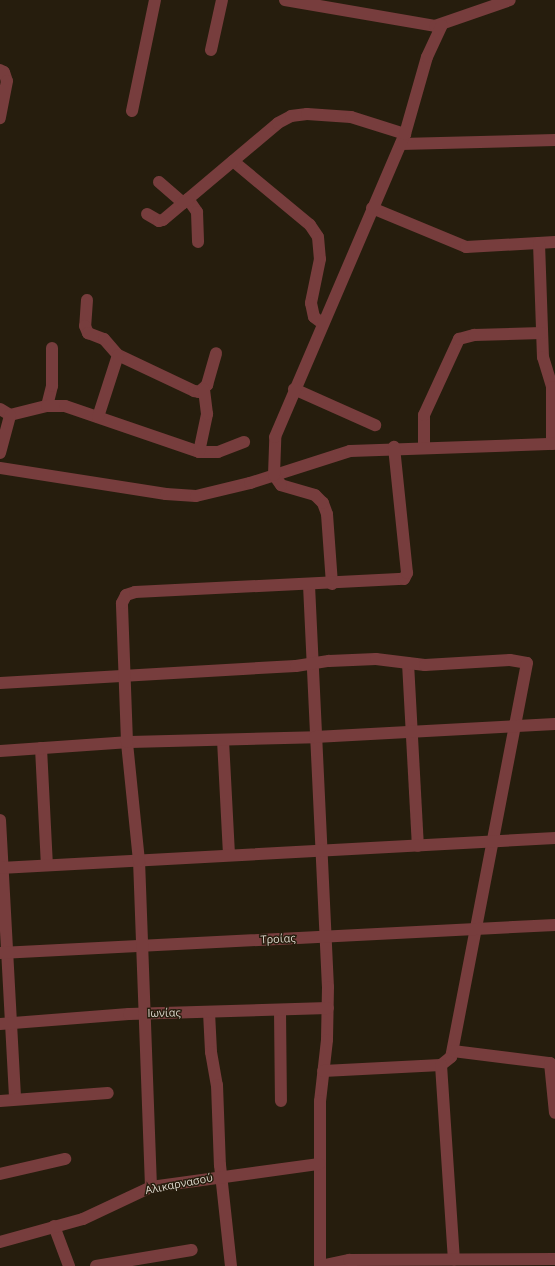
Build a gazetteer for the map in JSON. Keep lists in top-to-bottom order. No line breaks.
{"streets":{"street":["Τροίας","Ιωνίας","Αλικαρνασού"]}}
